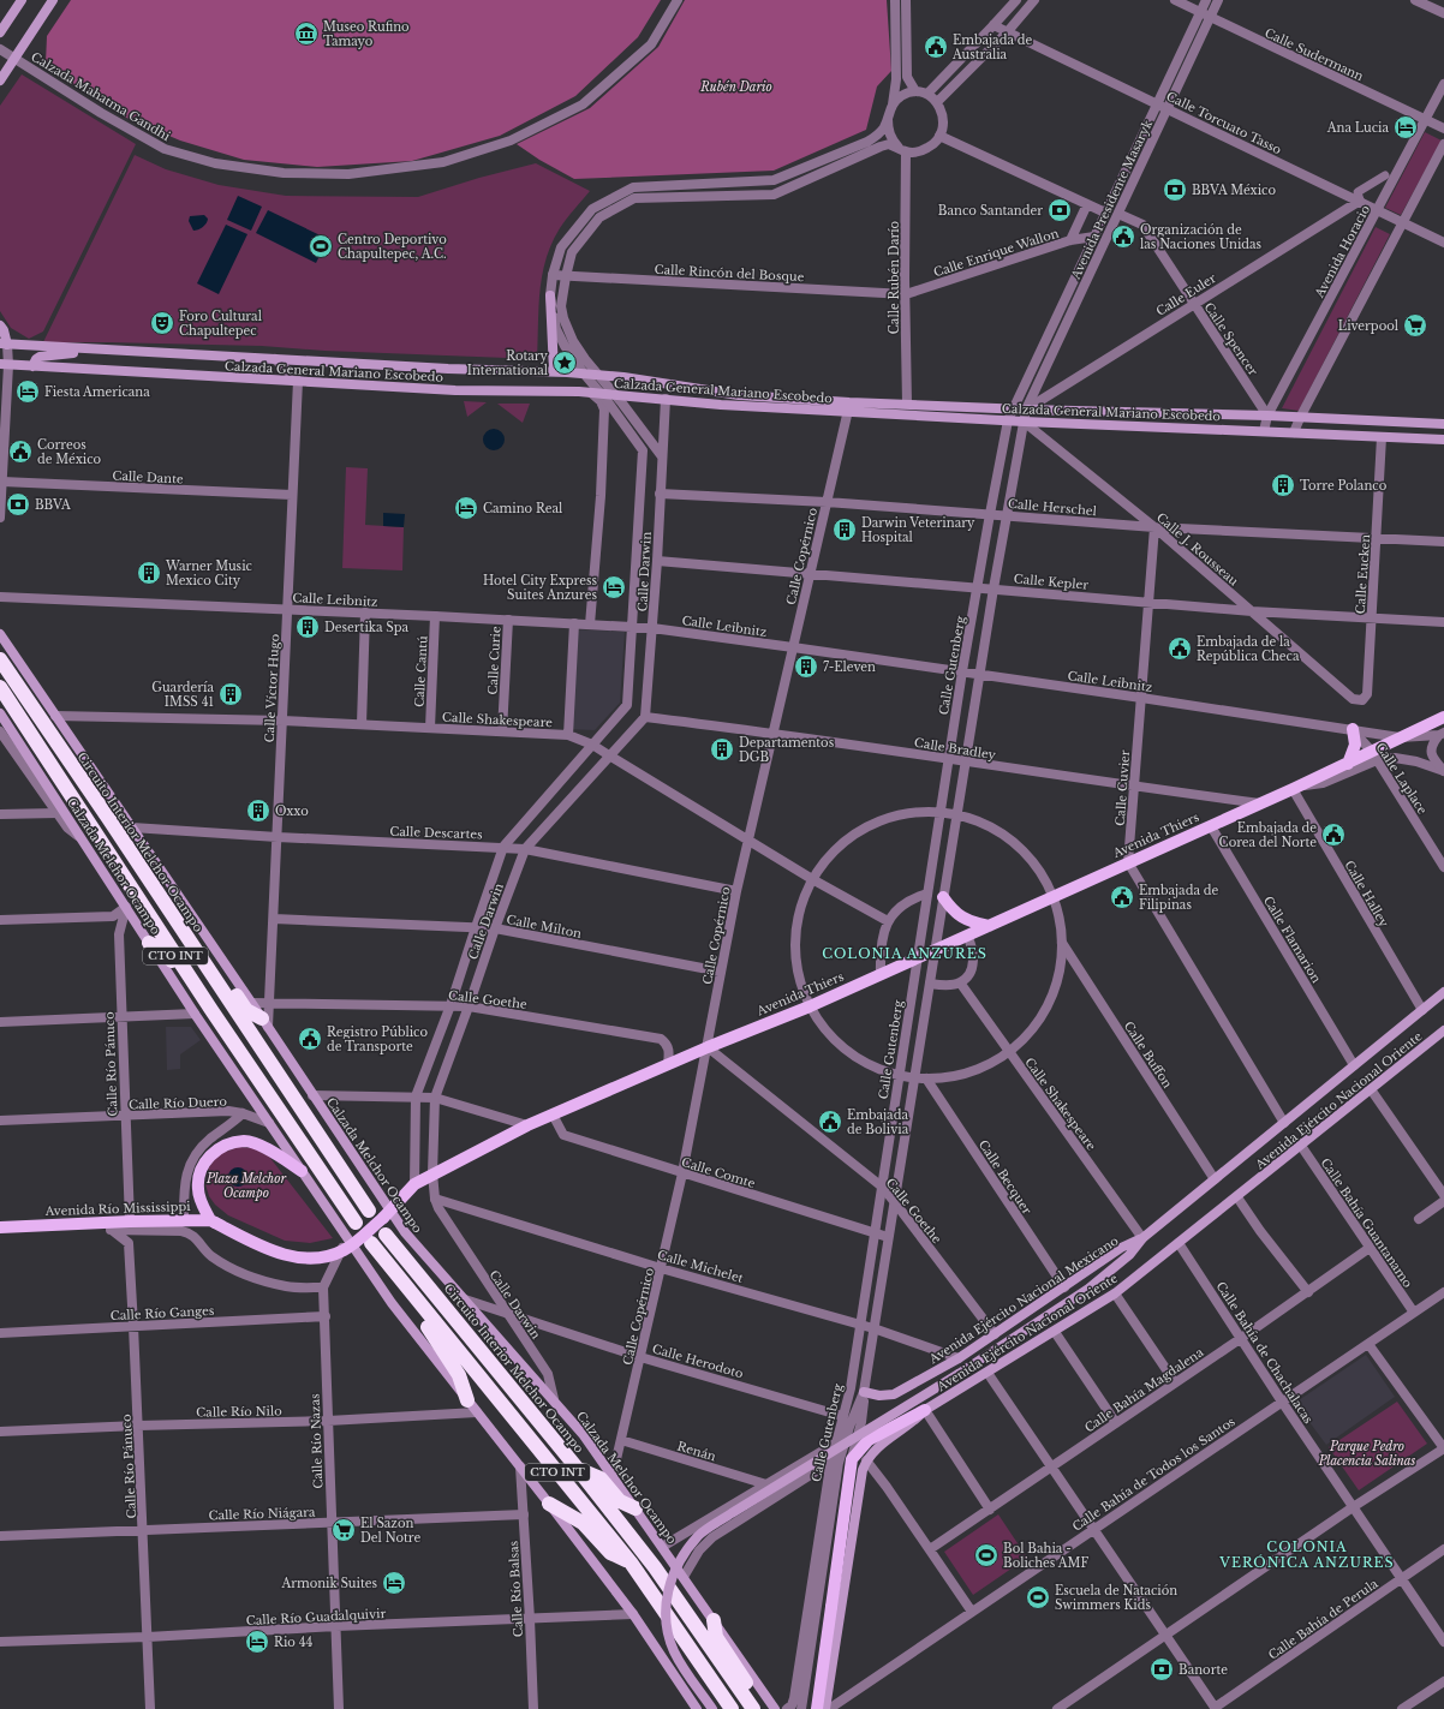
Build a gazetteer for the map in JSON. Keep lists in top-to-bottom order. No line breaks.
{"streets":{"highway":["Circuito Interior Melchor Ocampo","CTO INT"],"main road":["Calzada General Mariano Escobedo","Avenida Thiers","Calzada Melchor Ocampo","Avenida Ejército Nacional Oriente","Avenida Río Mississippi","Avenida Ejército Nacional Mexicano"],"street":["Calle Sudermann","Calzada Mahatma Gandhi","Calle Torcuato Tasso","Avenida Presidente Masaryk","Avenida Horacio","Calle Enrique Wallon","Calle Rincón del Bosque","Calle Rubén Darío","Calle Euler","Calle Spencer","Calle Dante","Calle Herschel","Calle J. Rousseau","Calle Copérnico","Calle Darwin","Calle Eucken","Calle Kepler","Calle Leibnitz","Calle Curie","Calle Gutenberg","Calle Cantú","Calle Víctor Hugo","Calle Shakespeare","Calle Bradley","Calle Laplace","Calle Cuvier","Calle Descartes","Calle Halley","Calle Milton","Calle Flamarion","Calle Goethe","Calle Buffon","Calle Río Pánuco","Calle Río Duero","Calle Comte","Calle Becquer","Calle Bahía Guantanamo","Calle Michelet","Calle Río Ganges","Calle Bahía de Chachalacas","Calle Herodoto","Calle Bahía Magdalena","Calle Río Nilo","Calle Río Nazas","Renán","Calle Bahía de Todos los Santos","Calle Río Niágara","Calle Río Balsas","Calle Río Guadalquivir","Calle Bahía de Perula"]},"crossings":[["Calle Sudermann","Avenida Presidente Masaryk"],["Calle Sudermann","Avenida Horacio"],["Calle Torcuato Tasso","Avenida Presidente Masaryk"],["Calle Torcuato Tasso","Avenida Horacio"],["Calle Torcuato Tasso","Calle Euler"],["Avenida Presidente Masaryk","Calle Enrique Wallon"],["Avenida Presidente Masaryk","Calle Euler"],["Avenida Presidente Masaryk","Calle Spencer"],["Avenida Presidente Masaryk","Calzada General Mariano Escobedo"],["Avenida Presidente Masaryk","Calle J. Rousseau"],["Avenida Presidente Masaryk","Calle Gutenberg"],["Avenida Horacio","Calle Spencer"],["Avenida Horacio","Calzada General Mariano Escobedo"],["Calle Enrique Wallon","Calle Rincón del Bosque"],["Calle Enrique Wallon","Calle Rubén Darío"],["Calle Rincón del Bosque","Calle Rubén Darío"],["Calle Rincón del Bosque","Calle Darwin"],["Calle Rubén Darío","Calzada General Mariano Escobedo"],["Calle Euler","Calle Spencer"],["Calle Euler","Calzada General Mariano Escobedo"],["Calle Spencer","Calzada General Mariano Escobedo"],["Calzada General Mariano Escobedo","Calle J. Rousseau"],["Calzada General Mariano Escobedo","Calle Copérnico"],["Calzada General Mariano Escobedo","Calle Darwin"],["Calzada General Mariano Escobedo","Calle Eucken"],["Calzada General Mariano Escobedo","Calle Gutenberg"],["Calzada General Mariano Escobedo","Calle Víctor Hugo"],["Calle Dante","Calle Víctor Hugo"],["Calle Herschel","Calle J. Rousseau"],["Calle Herschel","Calle Copérnico"],["Calle Herschel","Calle Darwin"],["Calle Herschel","Calle Eucken"],["Calle Herschel","Calle Gutenberg"],["Calle Herschel","Calle Cuvier"],["Calle J. Rousseau","Calle Eucken"],["Calle J. Rousseau","Calle Kepler"],["Calle J. Rousseau","Calle Gutenberg"],["Calle J. Rousseau","Calle Cuvier"],["Calle Copérnico","Calle Kepler"],["Calle Copérnico","Calle Leibnitz"],["Calle Copérnico","Calle Shakespeare"],["Calle Copérnico","Calle Bradley"],["Calle Copérnico","Calle Descartes"],["Calle Copérnico","Avenida Thiers"],["Calle Copérnico","Calzada Melchor Ocampo"],["Calle Copérnico","Calle Milton"],["Calle Copérnico","Calle Goethe"],["Calle Copérnico","Calle Comte"],["Calle Copérnico","Calle Michelet"],["Calle Copérnico","Calle Herodoto"],["Calle Copérnico","Renán"],["Calle Darwin","Calle Kepler"],["Calle Darwin","Calle Leibnitz"],["Calle Darwin","Calle Shakespeare"],["Calle Darwin","Calle Bradley"],["Calle Darwin","Calle Descartes"],["Calle Darwin","Avenida Thiers"],["Calle Darwin","Calzada Melchor Ocampo"],["Calle Darwin","Calle Milton"],["Calle Darwin","Calle Goethe"],["Calle Darwin","Calle Michelet"],["Calle Darwin","Calle Herodoto"],["Calle Eucken","Calle Kepler"],["Calle Kepler","Calle Gutenberg"],["Calle Kepler","Calle Cuvier"],["Calle Leibnitz","Calle Curie"],["Calle Leibnitz","Calle Gutenberg"],["Calle Leibnitz","Calle Cantú"],["Calle Leibnitz","Calle Víctor Hugo"],["Calle Leibnitz","Calle Laplace"],["Calle Leibnitz","Calle Cuvier"],["Calle Leibnitz","Avenida Thiers"],["Calle Curie","Calle Shakespeare"],["Calle Gutenberg","Calle Bradley"],["Calle Gutenberg","Avenida Thiers"],["Calle Gutenberg","Calle Goethe"],["Calle Gutenberg","Calle Comte"],["Calle Gutenberg","Calle Michelet"],["Calle Gutenberg","Avenida Ejército Nacional Mexicano"],["Calle Gutenberg","Calle Herodoto"],["Calle Cantú","Calle Shakespeare"],["Calle Víctor Hugo","Calle Shakespeare"],["Calle Víctor Hugo","Calle Descartes"],["Calle Víctor Hugo","Calzada Melchor Ocampo"],["Calle Víctor Hugo","Calle Milton"],["Calle Víctor Hugo","Calle Goethe"],["Calle Shakespeare","Calzada Melchor Ocampo"],["Calle Shakespeare","Avenida Ejército Nacional Oriente"],["Calle Shakespeare","Avenida Ejército Nacional Mexicano"],["Calle Bradley","Calle Cuvier"],["Calle Bradley","Avenida Thiers"],["Calle Laplace","Avenida Thiers"],["Calle Cuvier","Avenida Thiers"],["Calle Descartes","Calzada Melchor Ocampo"],["Avenida Thiers","Calzada Melchor Ocampo"],["Avenida Thiers","Calle Halley"],["Avenida Thiers","Calle Flamarion"],["Avenida Thiers","Calle Goethe"],["Avenida Thiers","Calle Comte"],["Avenida Thiers","Avenida Río Mississippi"],["Calzada Melchor Ocampo","Calle Goethe"],["Calzada Melchor Ocampo","Calle Río Pánuco"],["Calzada Melchor Ocampo","Calle Río Duero"],["Calzada Melchor Ocampo","Calle Herodoto"],["Calzada Melchor Ocampo","Calle Río Nilo"],["Calzada Melchor Ocampo","Calle Río Balsas"],["Calzada Melchor Ocampo","Calle Río Guadalquivir"],["Calle Halley","Avenida Ejército Nacional Oriente"],["Calle Flamarion","Avenida Ejército Nacional Oriente"],["Calle Goethe","Avenida Ejército Nacional Mexicano"],["Calle Buffon","Avenida Ejército Nacional Oriente"],["Calle Río Pánuco","Calle Río Duero"],["Calle Río Pánuco","Avenida Río Mississippi"],["Calle Río Pánuco","Calle Río Ganges"],["Calle Río Pánuco","Calle Río Nilo"],["Calle Río Pánuco","Calle Río Niágara"],["Calle Río Pánuco","Calle Río Guadalquivir"],["Avenida Ejército Nacional Oriente","Calle Bahía Guantanamo"],["Avenida Ejército Nacional Oriente","Avenida Ejército Nacional Mexicano"],["Avenida Ejército Nacional Oriente","Calle Bahía de Chachalacas"],["Calle Becquer","Avenida Ejército Nacional Mexicano"],["Calle Bahía Guantanamo","Calle Bahía Magdalena"],["Calle Bahía Guantanamo","Calle Bahía de Todos los Santos"],["Calle Michelet","Avenida Ejército Nacional Mexicano"],["Calle Río Ganges","Calle Río Nazas"],["Calle Bahía de Chachalacas","Calle Bahía Magdalena"],["Calle Bahía de Chachalacas","Calle Bahía de Todos los Santos"],["Calle Bahía de Chachalacas","Calle Bahía de Perula"],["Calle Río Nilo","Calle Río Nazas"],["Calle Río Nazas","Calle Río Niágara"],["Calle Río Nazas","Calle Río Guadalquivir"],["Calle Río Niágara","Calle Río Balsas"],["Calle Río Balsas","Calle Río Guadalquivir"]],"districts":["COLONIA ANZURES","COLONIA VERÓNICA ANZURES"],"parks":["Rubén Dario","Plaza Melchor Ocampo","Parque Pedro Placencia Salinas"],"places":{"museum":["Museo Rufino Tamayo"],"public building":["Embajada de Australia","Organización de las Naciones Unidas","Correos de México","Embajada de la República Checa","Embajada de Corea del Norte","Embajada de Filipinas","Registro Público de Transporte","Embajada de Bolivia"],"hotel":["Ana Lucia","Fiesta Americana","Camino Real","Hotel City Express Suites Anzures","Armonik Suites","Rio 44"],"bank":["BBVA México","Banco Santander","BBVA","Banorte"],"sports":["Centro Deportivo Chapultepec, A.C.","Bol Bahia - Boliches AMF","Escuela de Natación Swimmers Kids"],"theatre":["Foro Cultural Chapultepec"],"supermarket":["Liverpool","El Sazon Del Notre"],"place":["Rotary International"],"building":["Torre Polanco","Darwin Veterinary Hospital","Warner Music Mexico City","Desertika Spa","7-Eleven","Guardería IMSS 41","Departamentos DGB","Oxxo"]}}
